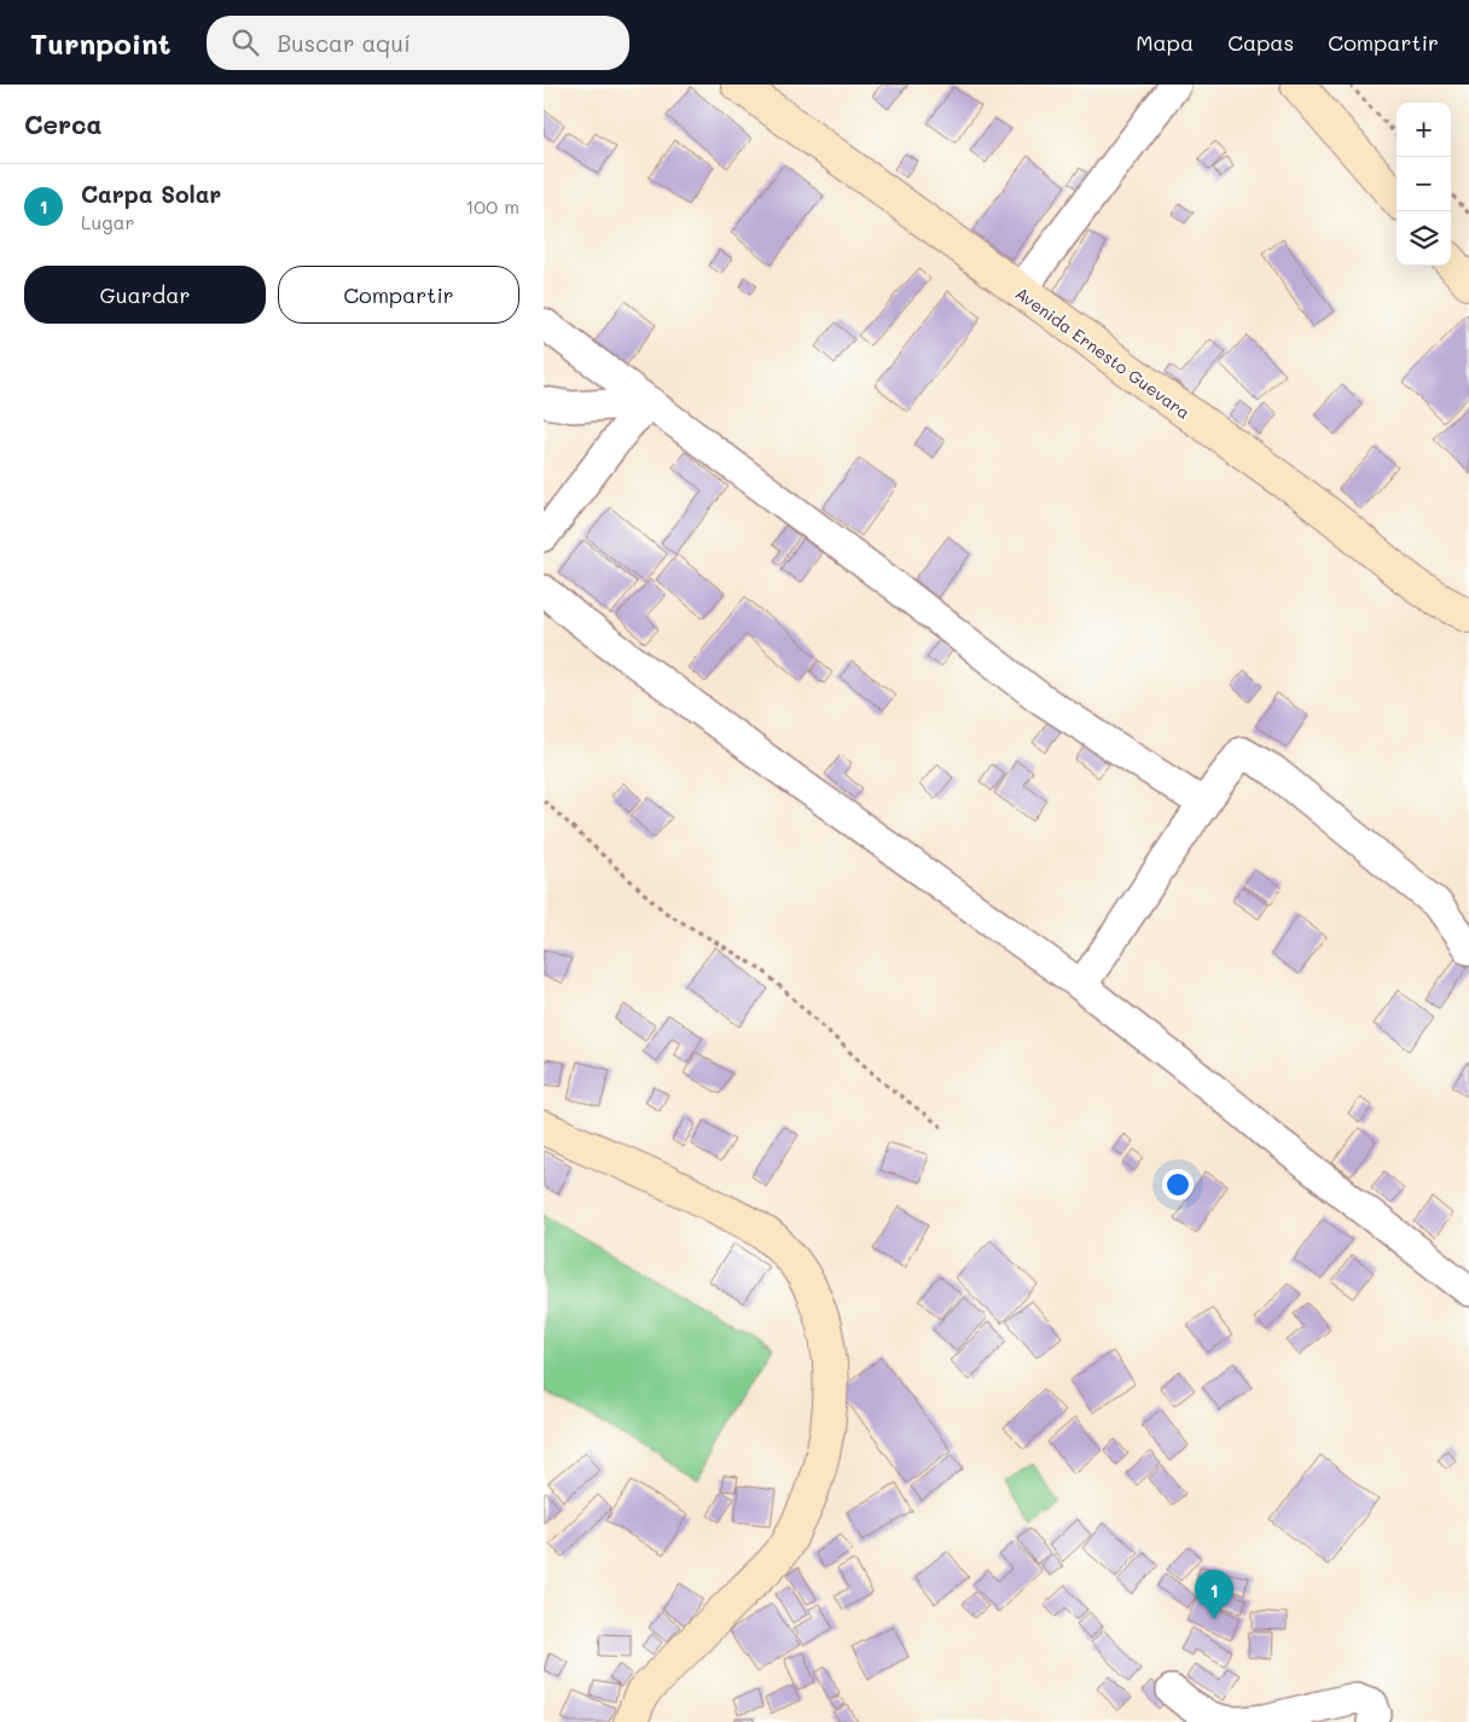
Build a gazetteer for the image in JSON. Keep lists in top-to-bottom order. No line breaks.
{"streets":{"main road":["Avenida Ernesto Guevara"]},"page":{"header":"Turnpoint","search":"Buscar aquí","nav":["Mapa","Capas","Compartir"],"heading":"Cerca","map_buttons":["+","−"],"list":[{"mark":"1","name":"Carpa Solar","note":"Lugar","value":"100 m"}],"buttons":["Guardar","Compartir"],"pins":"1"}}
